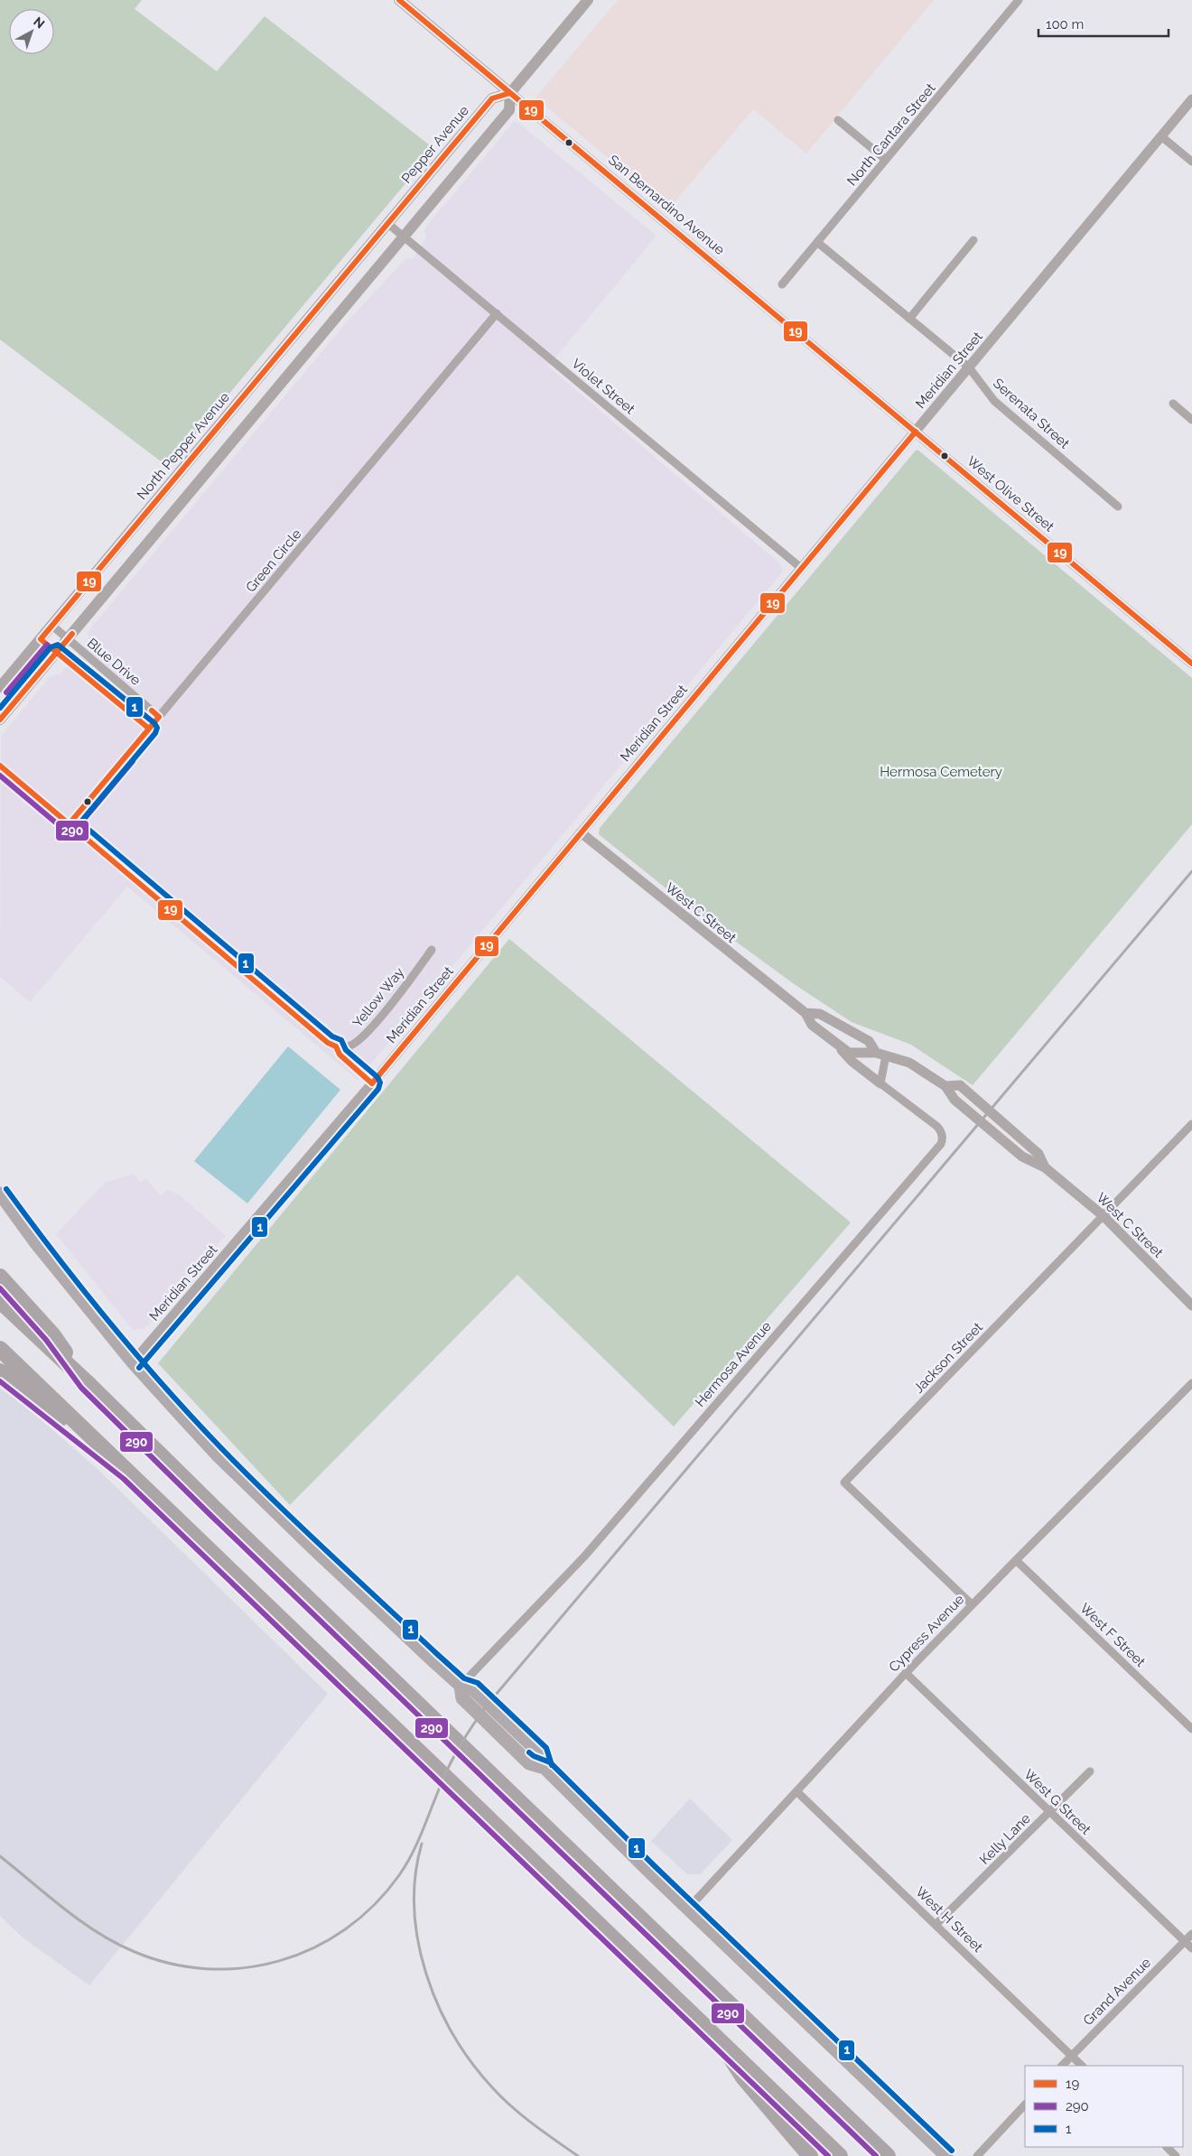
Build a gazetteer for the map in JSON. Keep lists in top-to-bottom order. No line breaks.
{"streets":{"main road":["Pepper Avenue","San Bernardino Avenue","North Pepper Avenue"],"street":["North Cantara Street","Meridian Street","Violet Street","Serenata Street","West Olive Street","Green Circle","Blue Drive","West C Street","Yellow Way","Jackson Street","Hermosa Avenue","Cypress Avenue","West F Street","West G Street","Kelly Lane","West H Street","Grand Avenue"]},"crossings":[["North Cantara Street","Serenata Street"],["Pepper Avenue","San Bernardino Avenue"],["Pepper Avenue","Violet Street"],["Pepper Avenue","North Pepper Avenue"],["San Bernardino Avenue","Meridian Street"],["San Bernardino Avenue","West Olive Street"],["Meridian Street","Violet Street"],["Meridian Street","Serenata Street"],["Meridian Street","West Olive Street"],["Meridian Street","West C Street"],["Violet Street","North Pepper Avenue"],["Violet Street","Green Circle"],["North Pepper Avenue","Blue Drive"],["Green Circle","Blue Drive"],["West C Street","Jackson Street"],["Jackson Street","Cypress Avenue"],["Cypress Avenue","West F Street"],["Cypress Avenue","West G Street"],["Cypress Avenue","West H Street"],["West G Street","Kelly Lane"],["West G Street","Grand Avenue"],["Kelly Lane","West H Street"],["West H Street","Grand Avenue"]],"parks":["Hermosa Cemetery"],"lines":["transit line 19","transit line 290","transit line 1"],"legend":["19","290","1"],"scale_bar":"100 m","north":"top right"}
